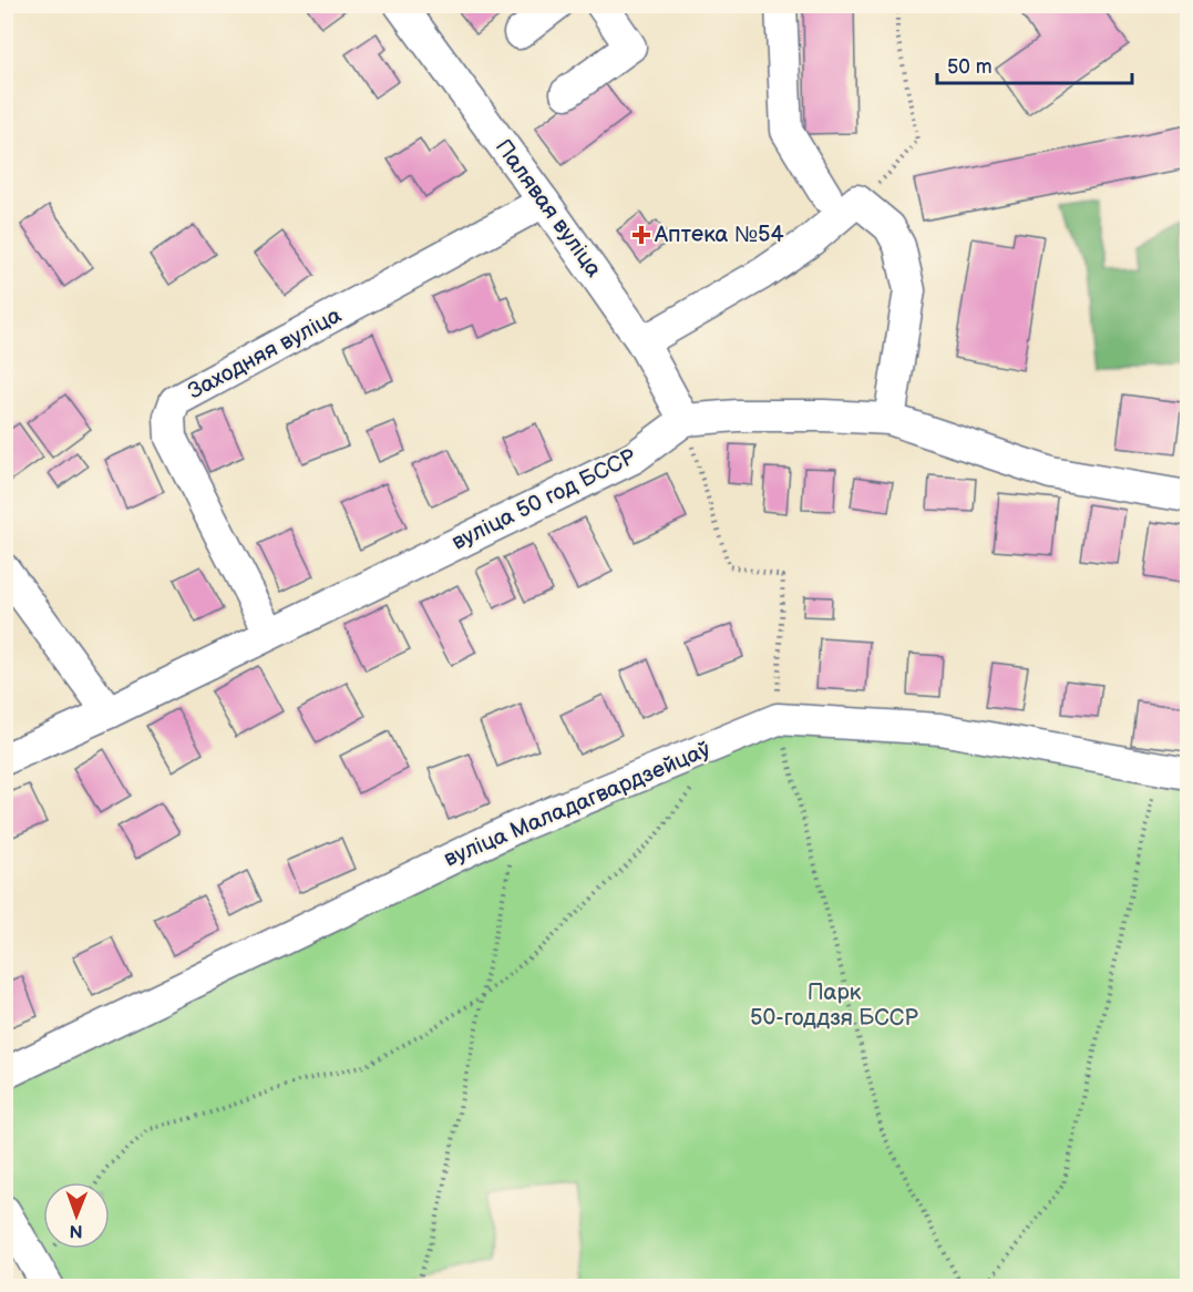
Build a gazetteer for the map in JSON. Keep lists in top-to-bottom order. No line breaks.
{"streets":{"street":["Палявая вуліца","Заходняя вуліца","вуліца 50 год БССР","вуліца Маладагвардзейцаў"]},"crossings":[["Палявая вуліца","Заходняя вуліца"],["Палявая вуліца","вуліца 50 год БССР"],["Заходняя вуліца","вуліца 50 год БССР"]],"parks":["Парк 50-годдзя БССР"],"places":{"health":["Аптека №54"]},"scale_bar":"50 m","north":"bottom"}
